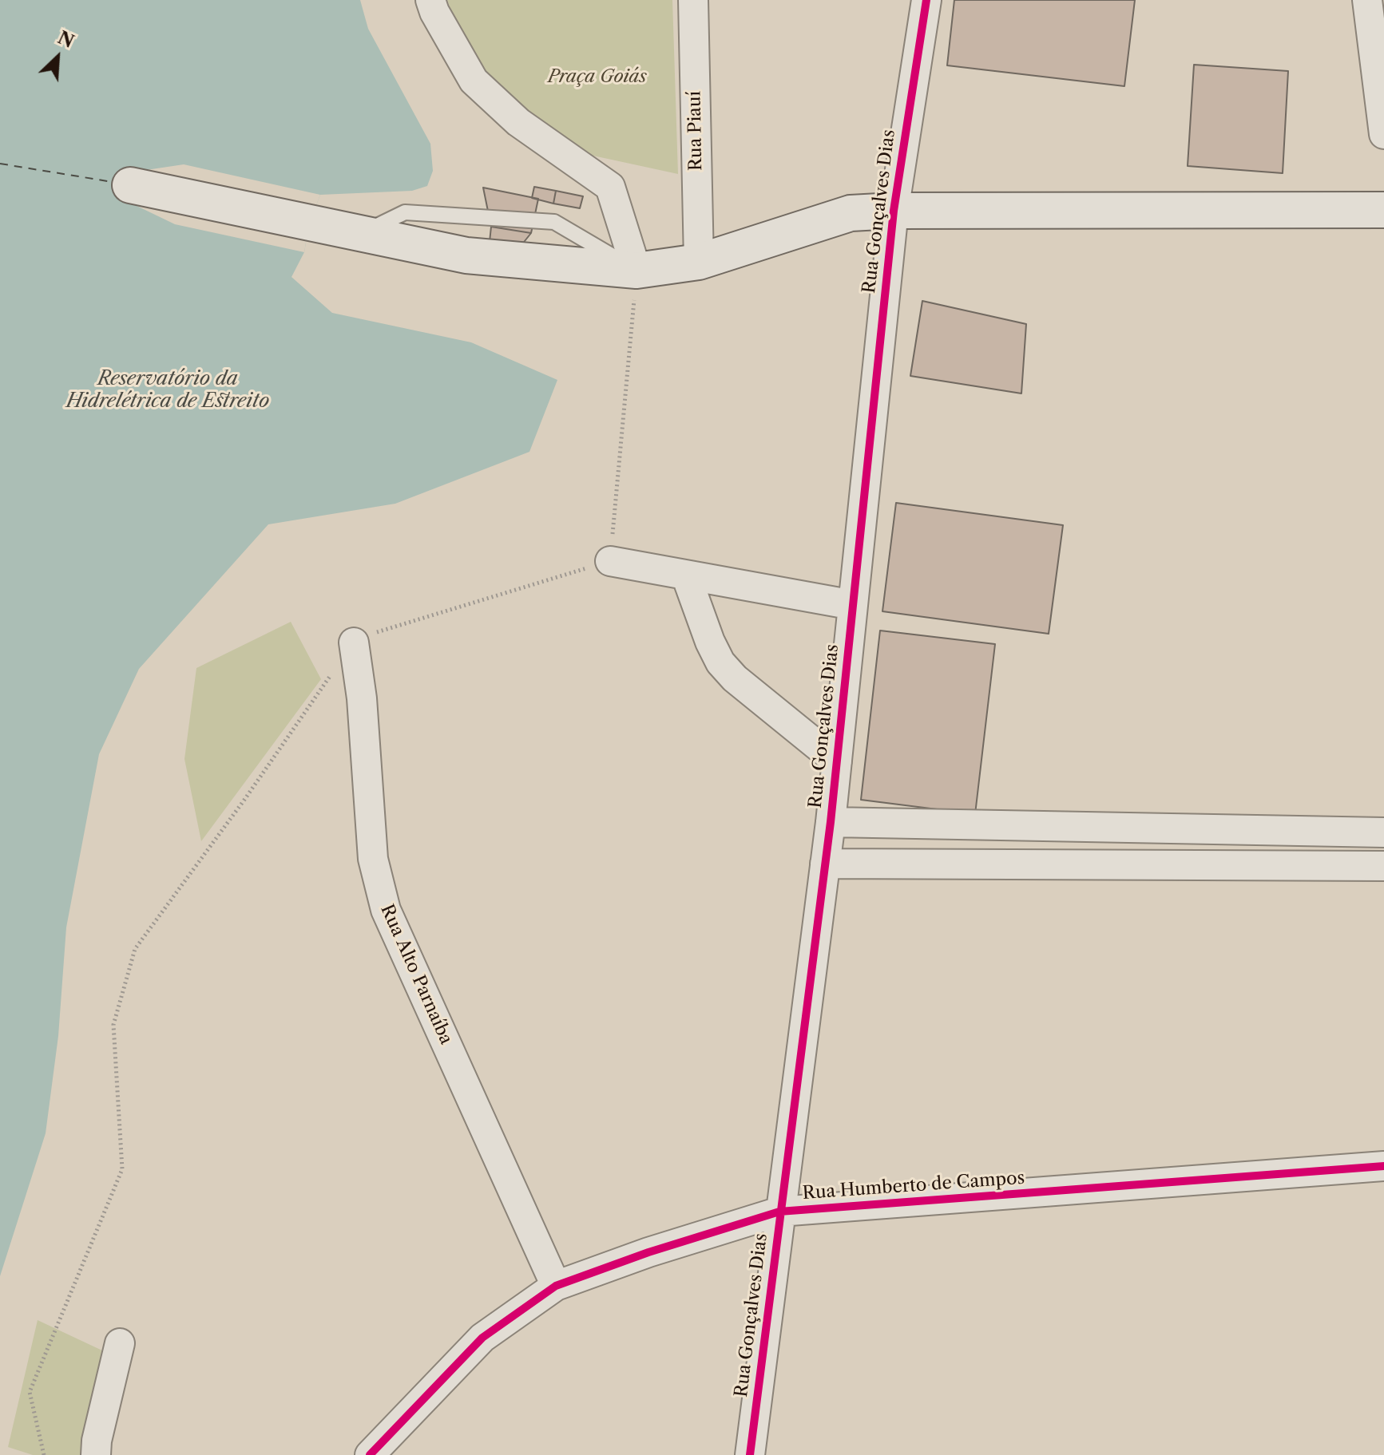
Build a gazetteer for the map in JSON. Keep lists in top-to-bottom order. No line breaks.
{"streets":{"street":["Rua Piauí","Rua Gonçalves Dias","Rua Alto Parnaíba","Rua Humberto de Campos"]},"crossings":[["Rua Gonçalves Dias","Rua Humberto de Campos"],["Rua Alto Parnaíba","Rua Humberto de Campos"]],"water":["Reservatório da Hidrelétrica de Estreito"],"parks":["Praça Goiás"],"north":"top right"}
